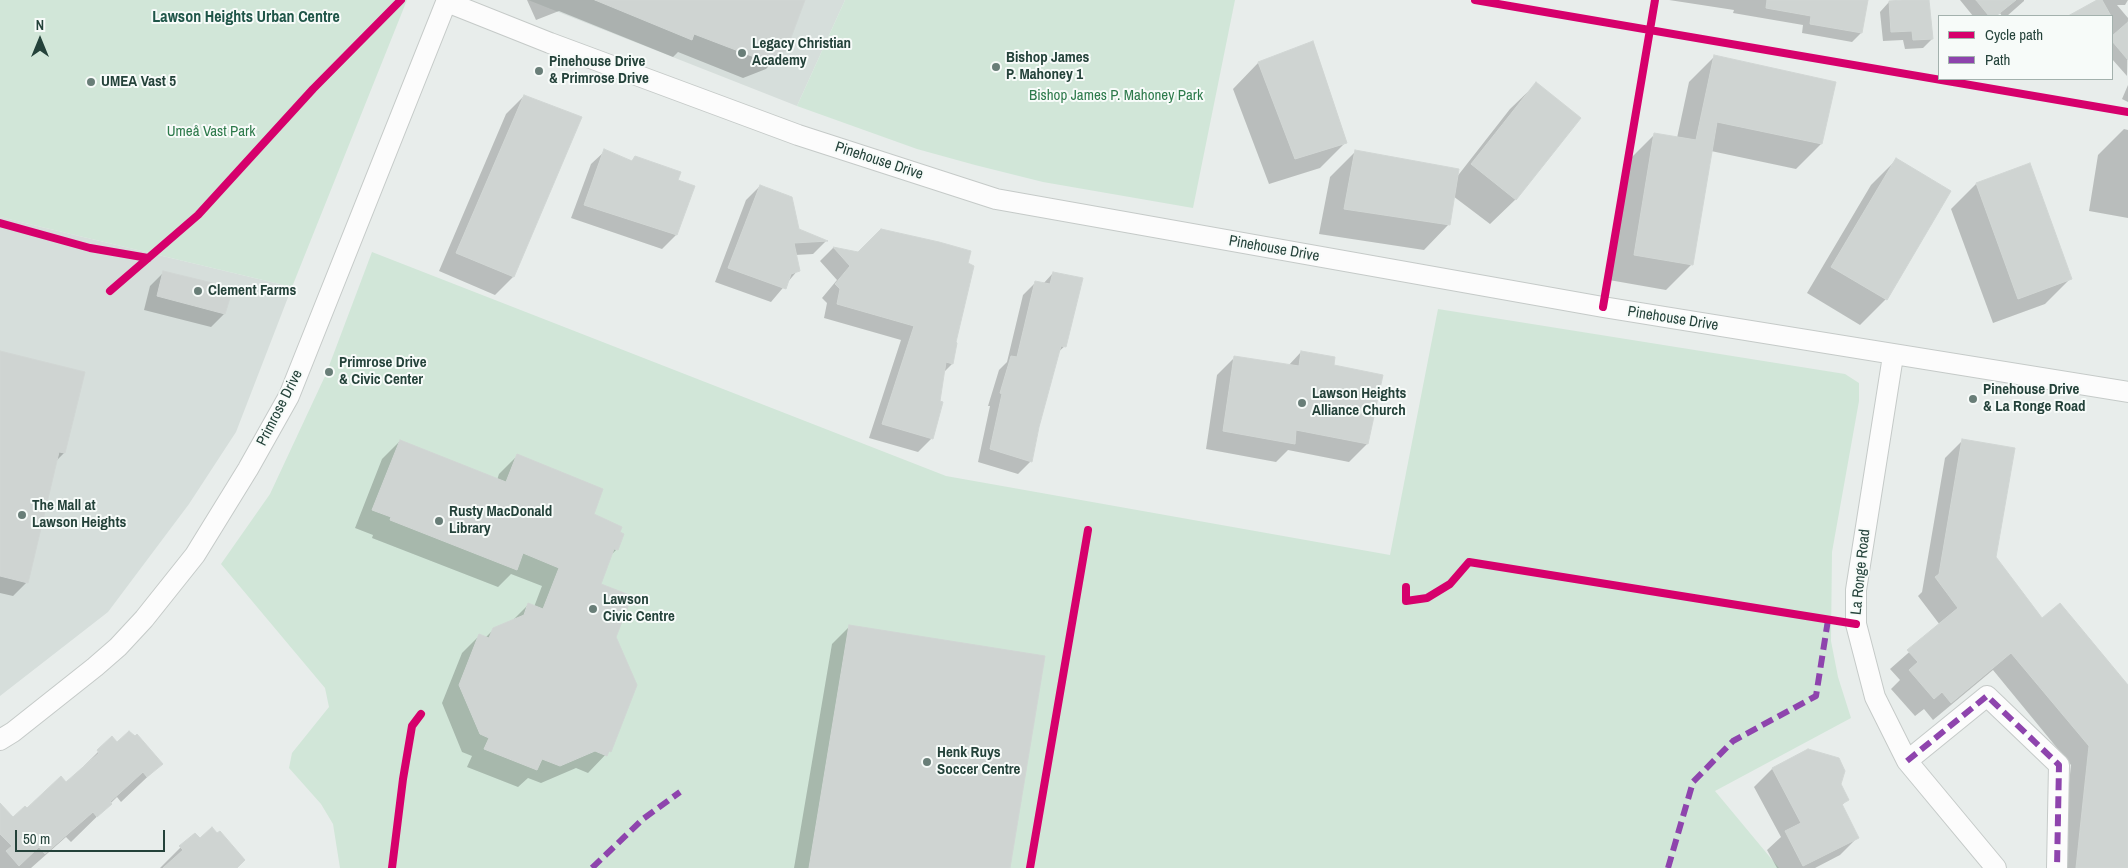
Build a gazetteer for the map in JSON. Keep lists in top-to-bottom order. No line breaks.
{"streets":{"street":["Pinehouse Drive","Primrose Drive","La Ronge Road"]},"crossings":[["Pinehouse Drive","Primrose Drive"],["Pinehouse Drive","La Ronge Road"]],"districts":["Lawson Heights Urban Centre"],"parks":["Bishop James P. Mahoney Park","Umeå Vast Park"],"places":["Legacy Christian Academy","Bishop James P. Mahoney 1","Pinehouse Drive & Primrose Drive","UMEA Vast 5","Clement Farms","Primrose Drive & Civic Center","Pinehouse Drive & La Ronge Road","Lawson Heights Alliance Church","The Mall at Lawson Heights","Rusty MacDonald Library","Lawson Civic Centre","Henk Ruys Soccer Centre"],"legend":["Cycle path","Path"],"scale_bar":"50 m","north":"top"}
